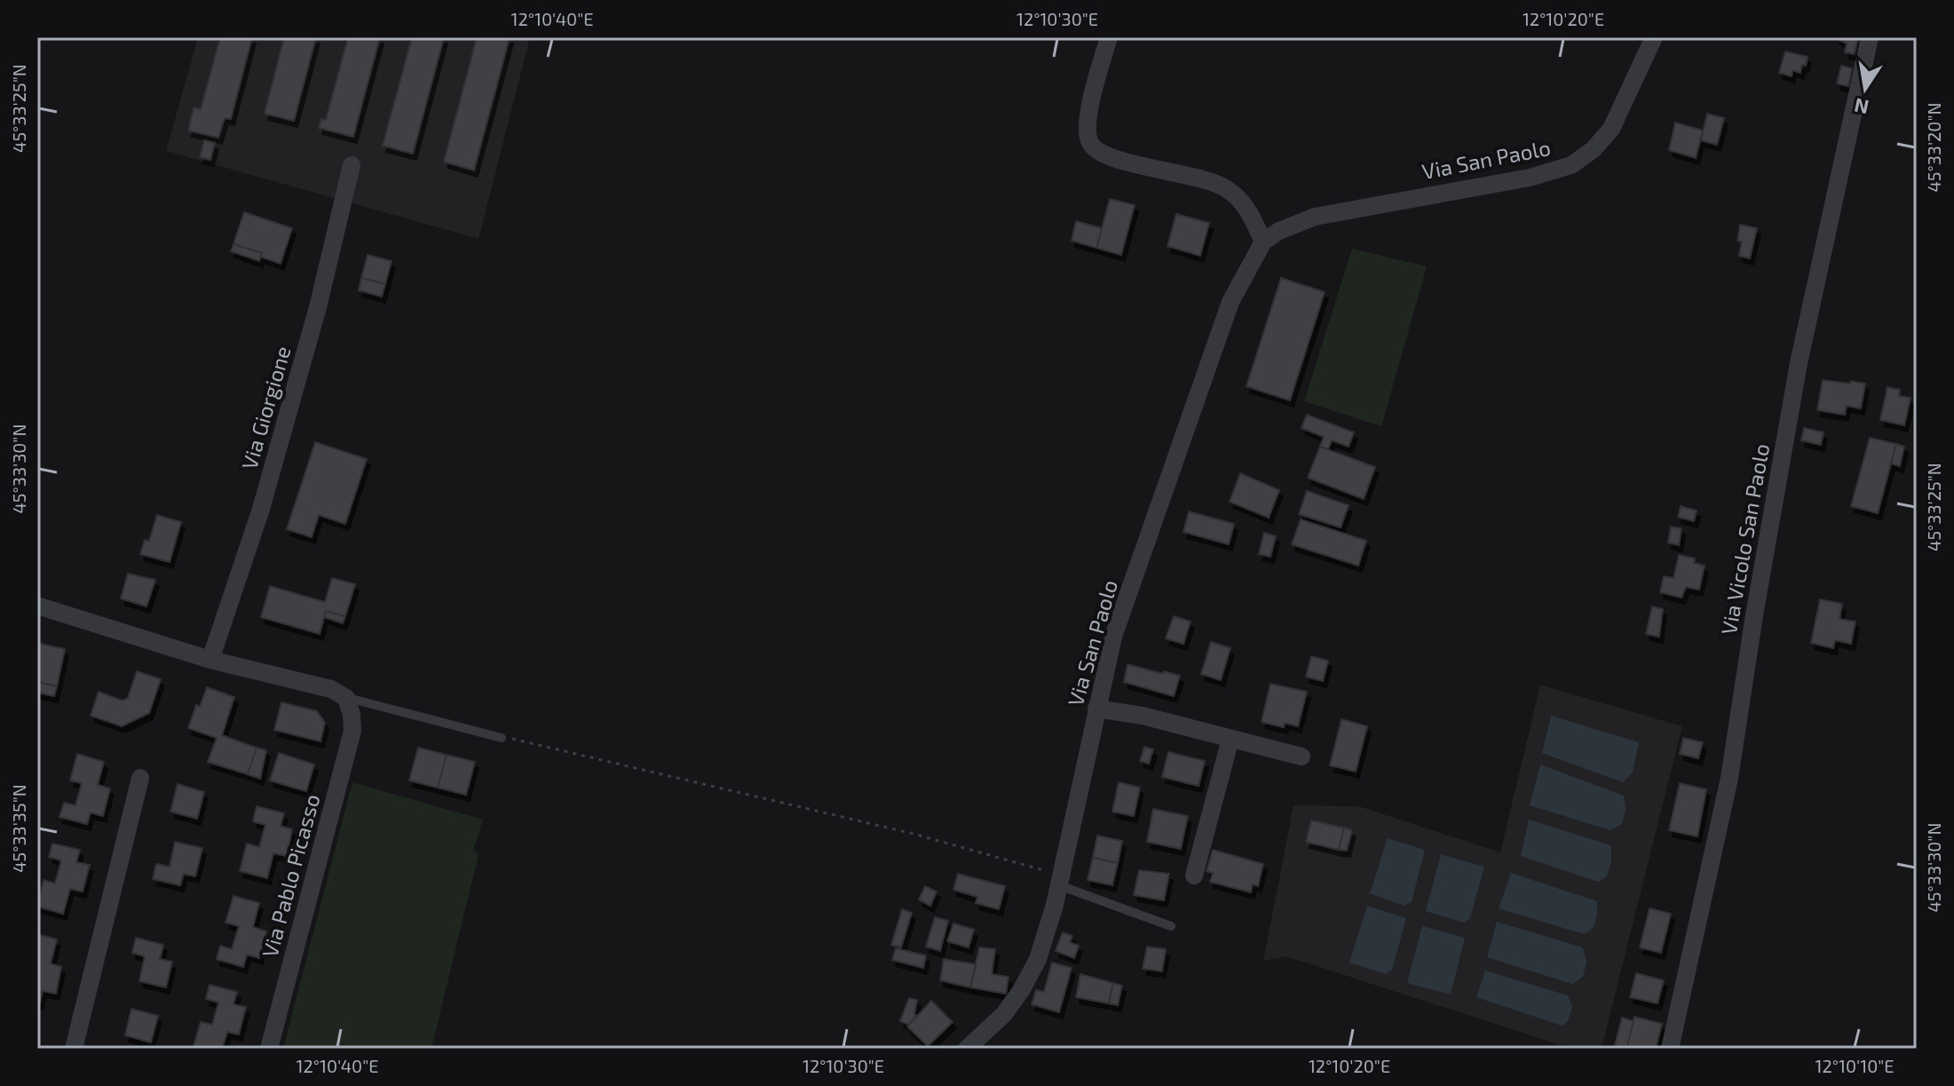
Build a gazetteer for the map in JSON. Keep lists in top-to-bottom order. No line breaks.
{"streets":{"street":["Via San Paolo","Via Giorgione","Via Vicolo San Paolo","Via Pablo Picasso"]},"north":"bottom","coordinates":["12°10'40\"E","12°10'30\"E","12°10'20\"E","45°33'25\"N","45°33'20\"N","45°33'30\"N","45°33'35\"N","12°10'10\"E"]}
